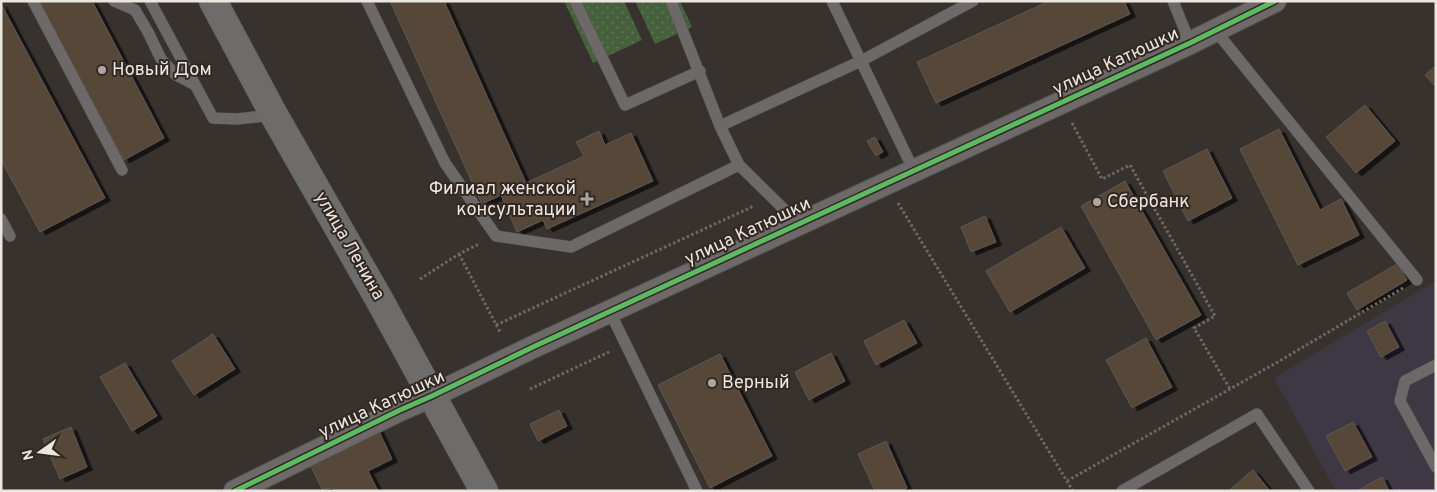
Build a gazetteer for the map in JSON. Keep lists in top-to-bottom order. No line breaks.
{"streets":{"main road":["улица Ленина"],"street":["улица Катюшки"]},"crossings":[["улица Катюшки","улица Ленина"]],"places":{"other":["Новый Дом","Сбербанк","Верный"],"health":["Филиал женской консультации"]},"north":"left"}
